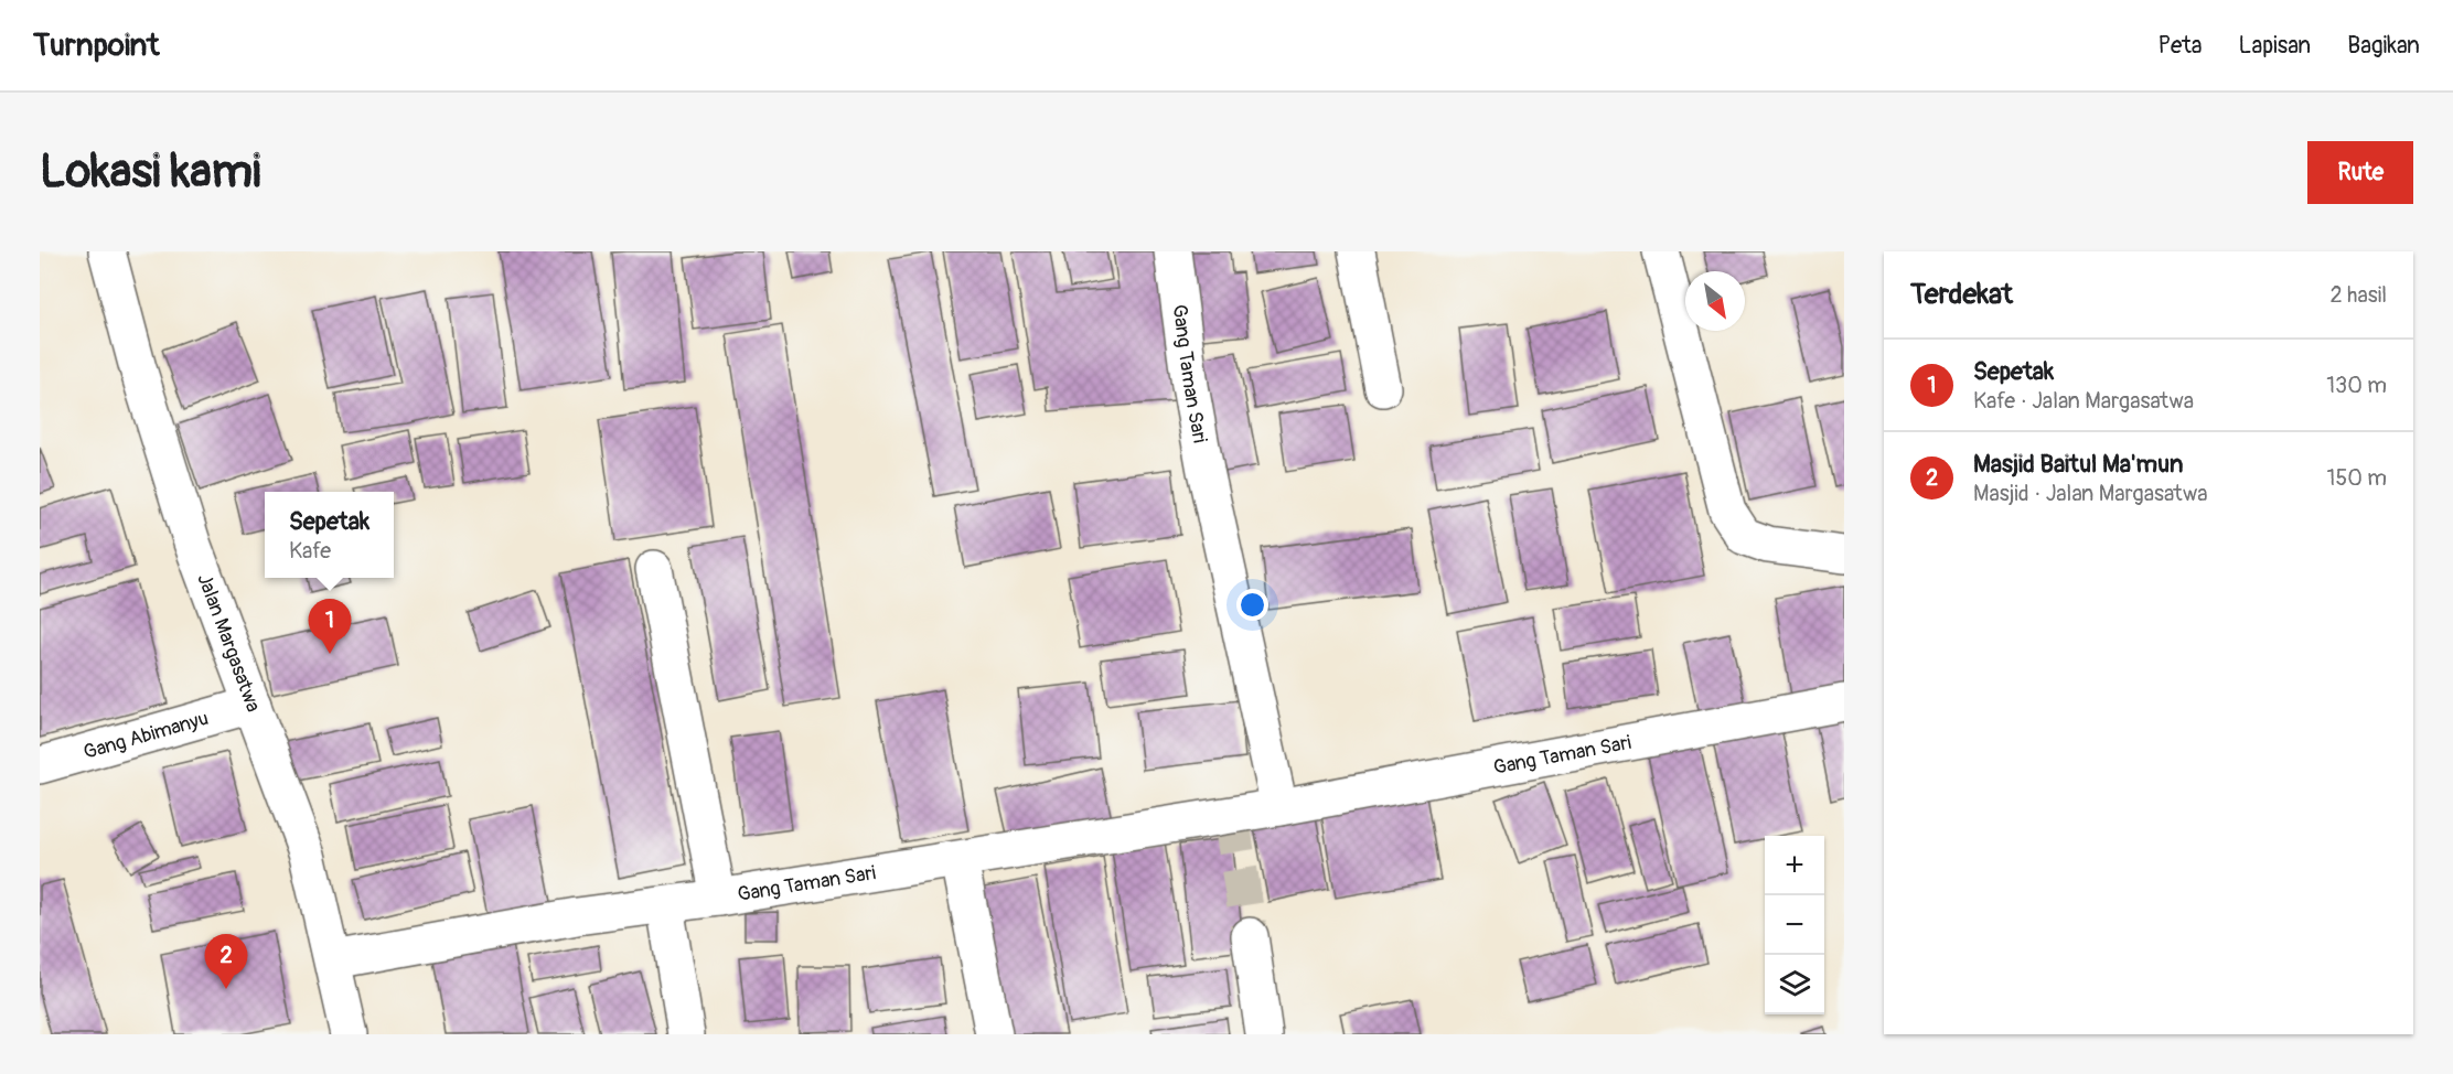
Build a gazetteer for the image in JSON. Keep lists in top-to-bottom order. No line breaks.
{"streets":{"street":["Gang Taman Sari","Jalan Margasatwa","Gang Abimanyu"]},"crossings":[["Gang Taman Sari","Jalan Margasatwa"],["Jalan Margasatwa","Gang Abimanyu"]],"north":"bottom right","page":{"header":"Turnpoint","nav":["Peta","Lapisan","Bagikan"],"buttons":"Rute","title":"Lokasi kami","heading":["Terdekat","2 hasil"],"list":[{"mark":"1","name":"Sepetak","note":"Kafe · Jalan Margasatwa","value":"130 m"},{"mark":"2","name":"Masjid Baitul Ma'mun","note":"Masjid · Jalan Margasatwa","value":"150 m"}],"popup":["Sepetak","Kafe"],"pins":["1","2"],"map_buttons":["+","−"]}}
